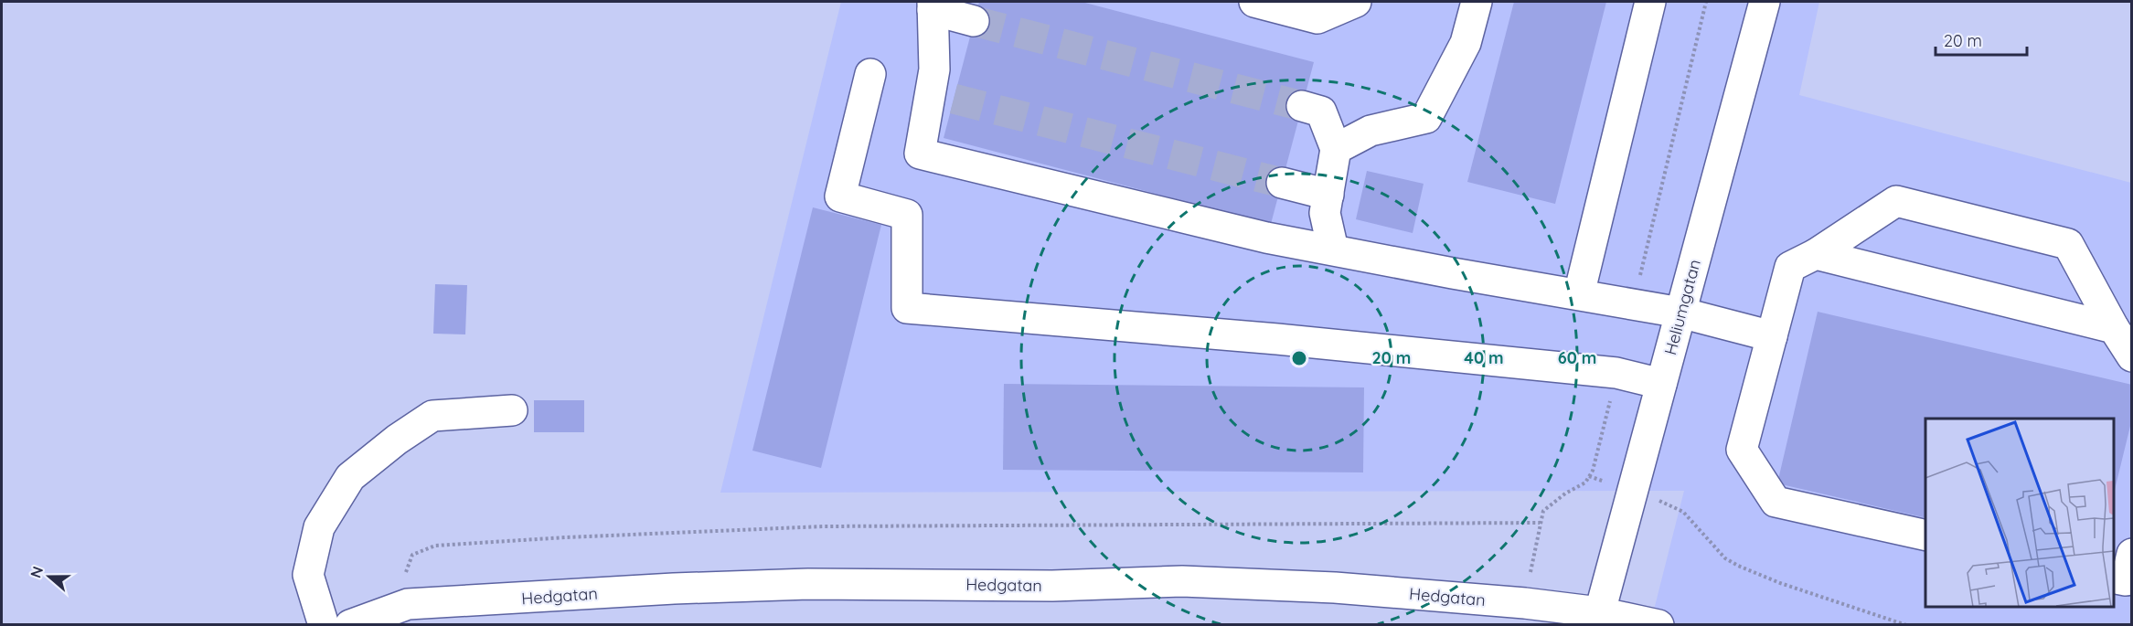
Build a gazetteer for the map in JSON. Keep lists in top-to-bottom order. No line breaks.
{"streets":{"street":["Heliumgatan","Hedgatan"]},"crossings":[["Heliumgatan","Hedgatan"]],"scale_bar":"20 m","north":"left","rings":["20 m","40 m","60 m"]}
